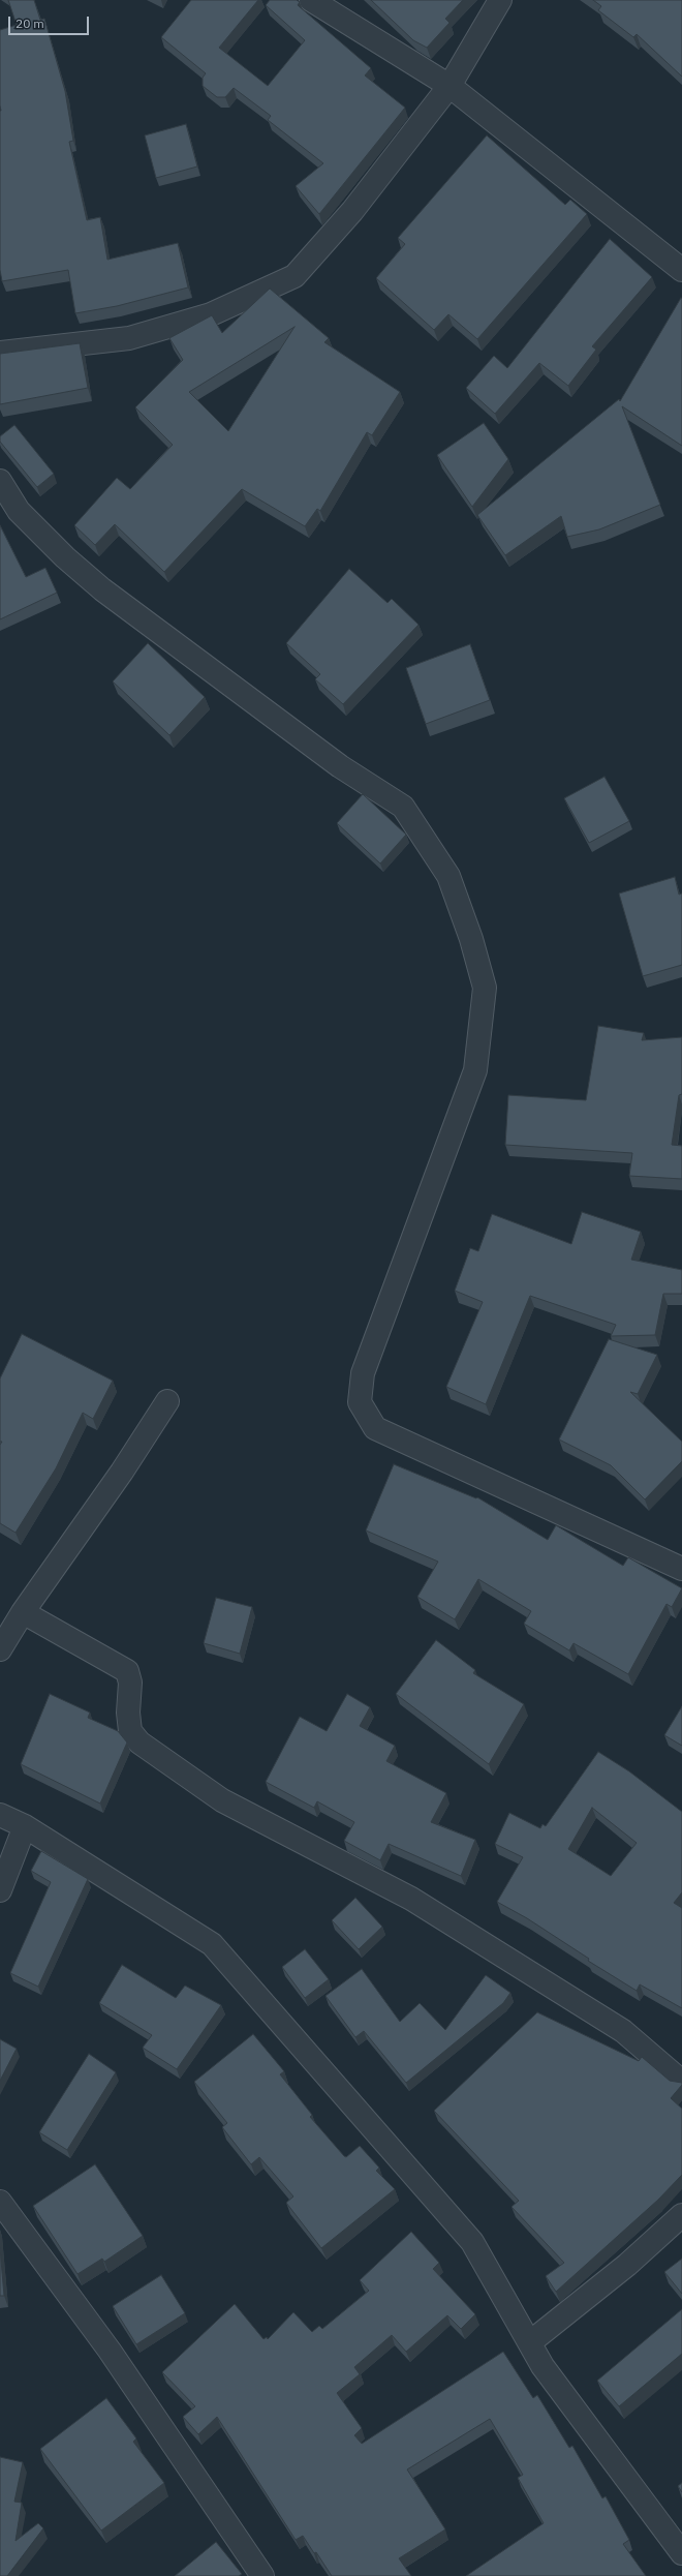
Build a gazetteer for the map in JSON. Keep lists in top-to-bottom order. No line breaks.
{"scale_bar":"20 m"}
